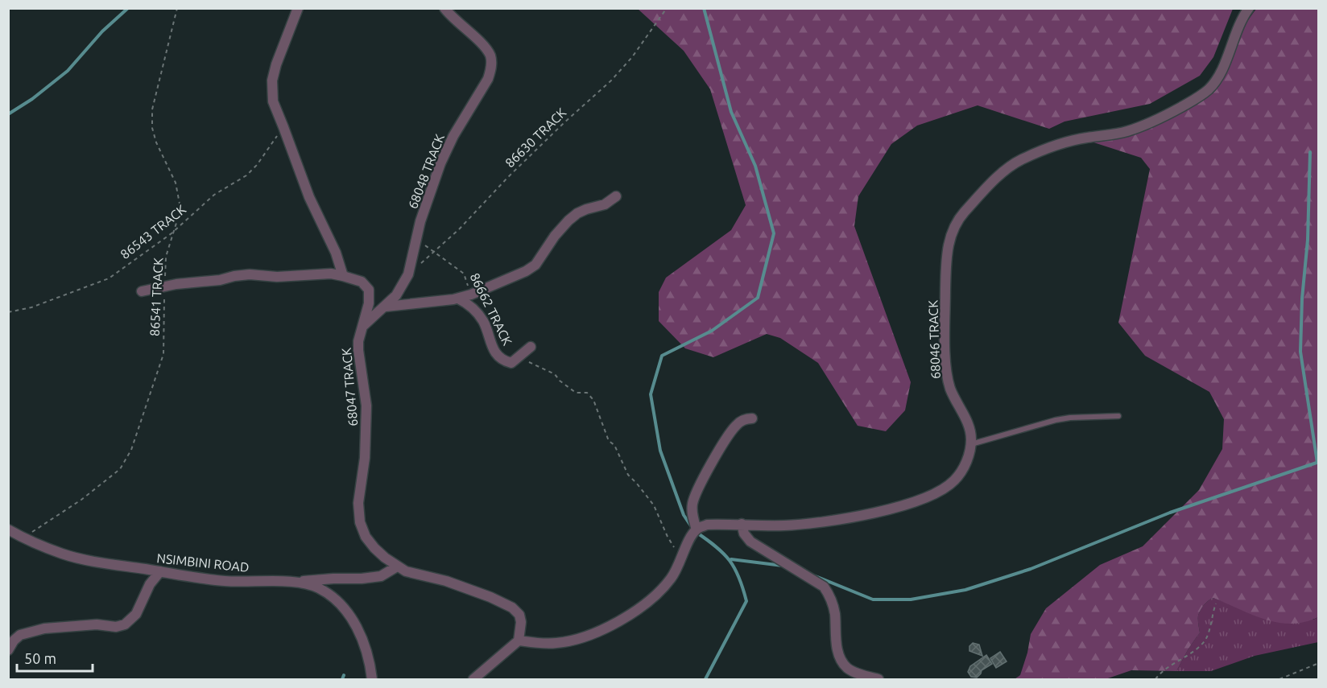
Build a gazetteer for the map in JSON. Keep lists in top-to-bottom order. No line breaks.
{"streets":{"street":["68048 TRACK","68046 TRACK","68047 TRACK","NSIMBINI ROAD"],"path":["86630 TRACK","86543 TRACK","86541 TRACK","86662 TRACK"]},"crossings":[["86630 TRACK","86662 TRACK"],["68048 TRACK","86662 TRACK"],["68048 TRACK","68047 TRACK"],["86543 TRACK","86541 TRACK"],["86541 TRACK","68047 TRACK"],["86541 TRACK","NSIMBINI ROAD"]],"scale_bar":"50 m"}
